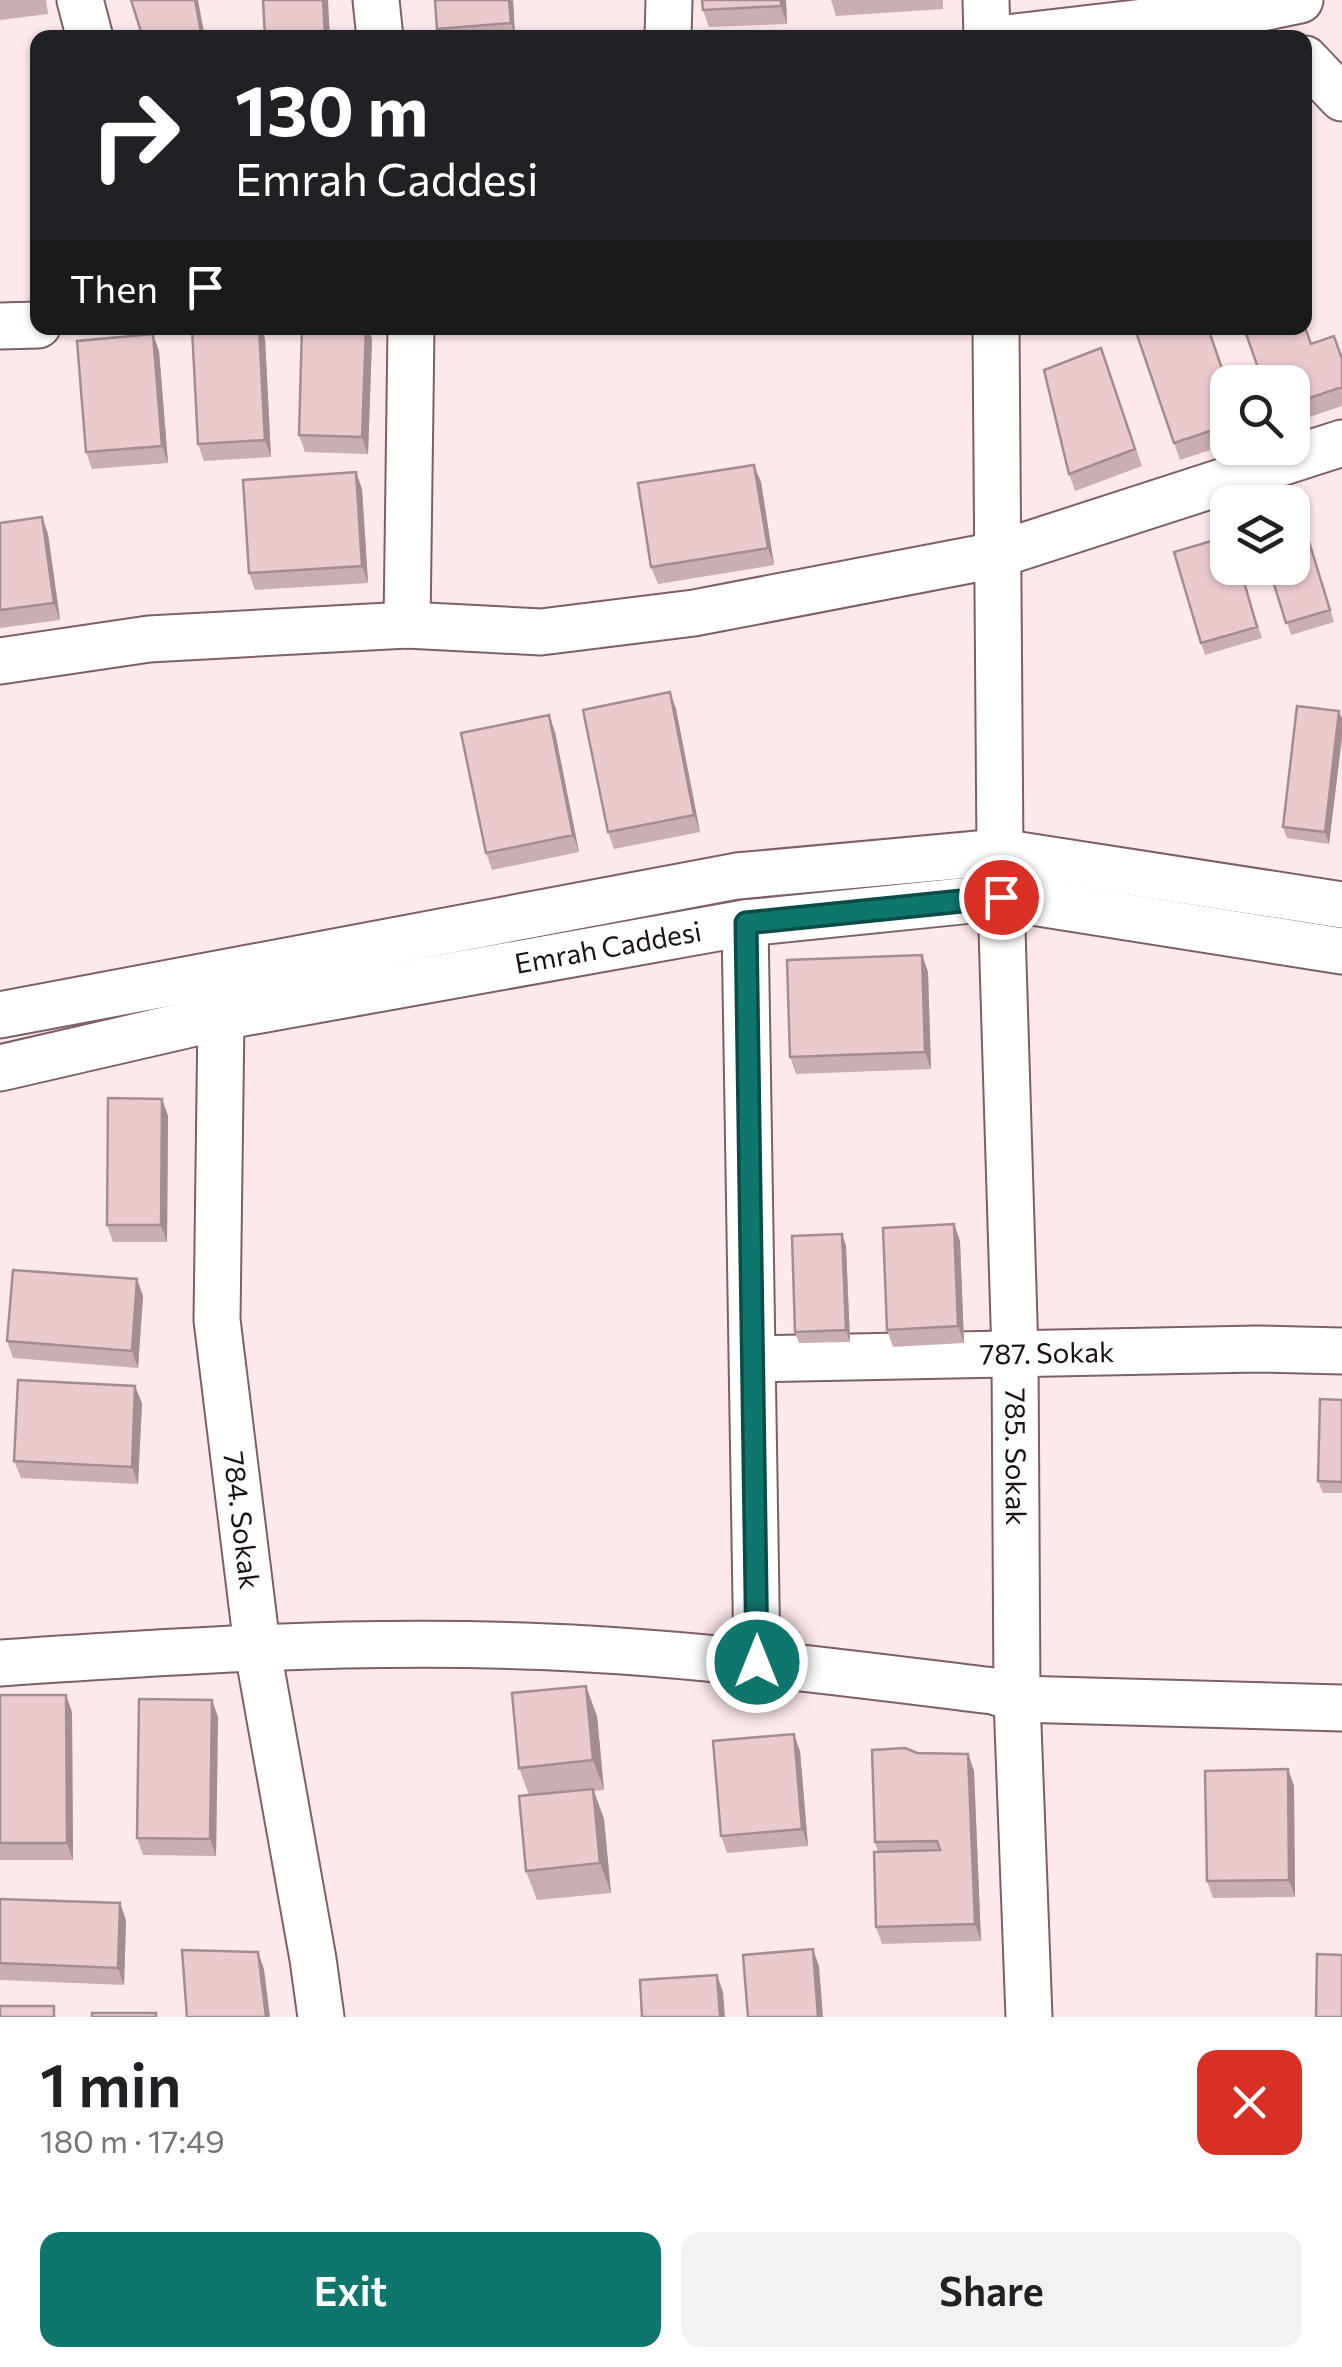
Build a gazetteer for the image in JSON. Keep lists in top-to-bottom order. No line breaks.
{"streets":{"street":["Emrah Caddesi","787. Sokak","785. Sokak","784. Sokak"]},"crossings":[["Emrah Caddesi","785. Sokak"],["Emrah Caddesi","784. Sokak"],["787. Sokak","785. Sokak"]],"page":{"turn":["130 m","Emrah Caddesi"],"then":"Then","heading":["1 min","180 m · 17:49"],"buttons":["Exit","Share"]}}
